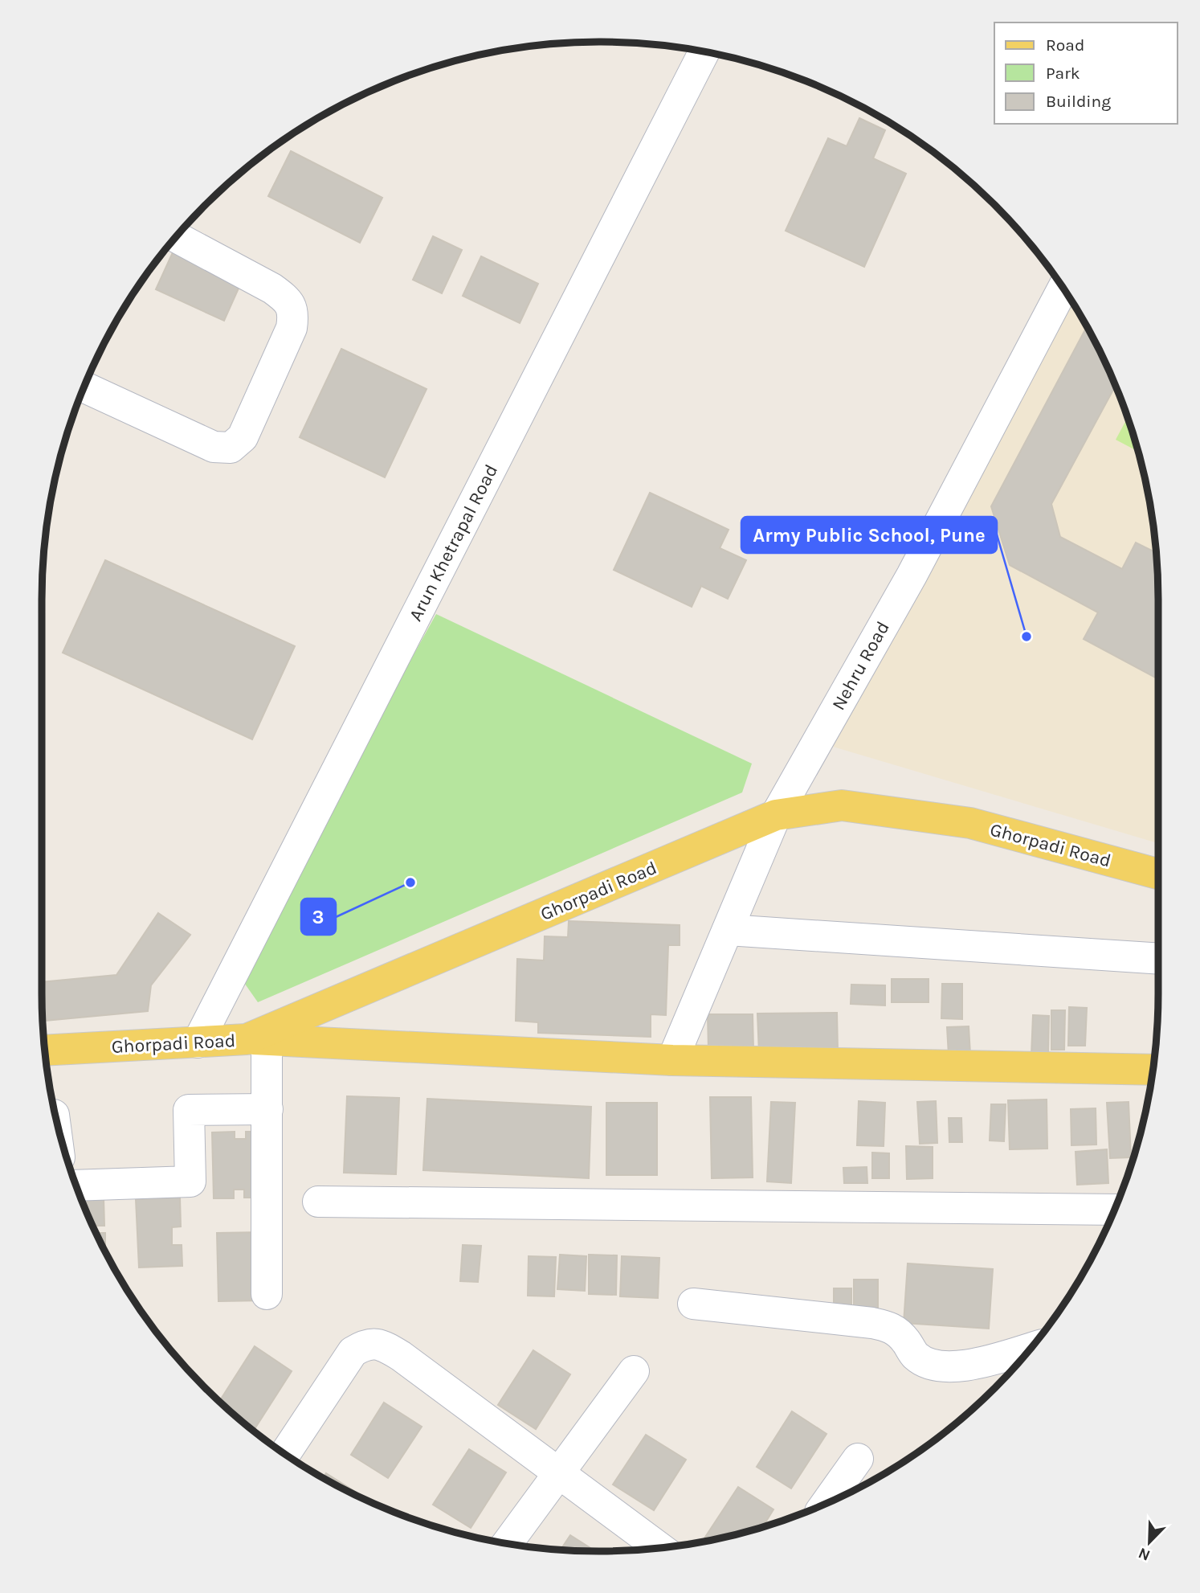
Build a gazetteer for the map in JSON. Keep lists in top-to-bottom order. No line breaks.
{"streets":{"main road":["Ghorpadi Road"],"street":["Arun Khetrapal Road","Nehru Road"]},"crossings":[["Arun Khetrapal Road","Ghorpadi Road"],["Nehru Road","Ghorpadi Road"]],"places":["Army Public School, Pune","3"],"legend":["Road","Park","Building"],"north":"bottom left"}
